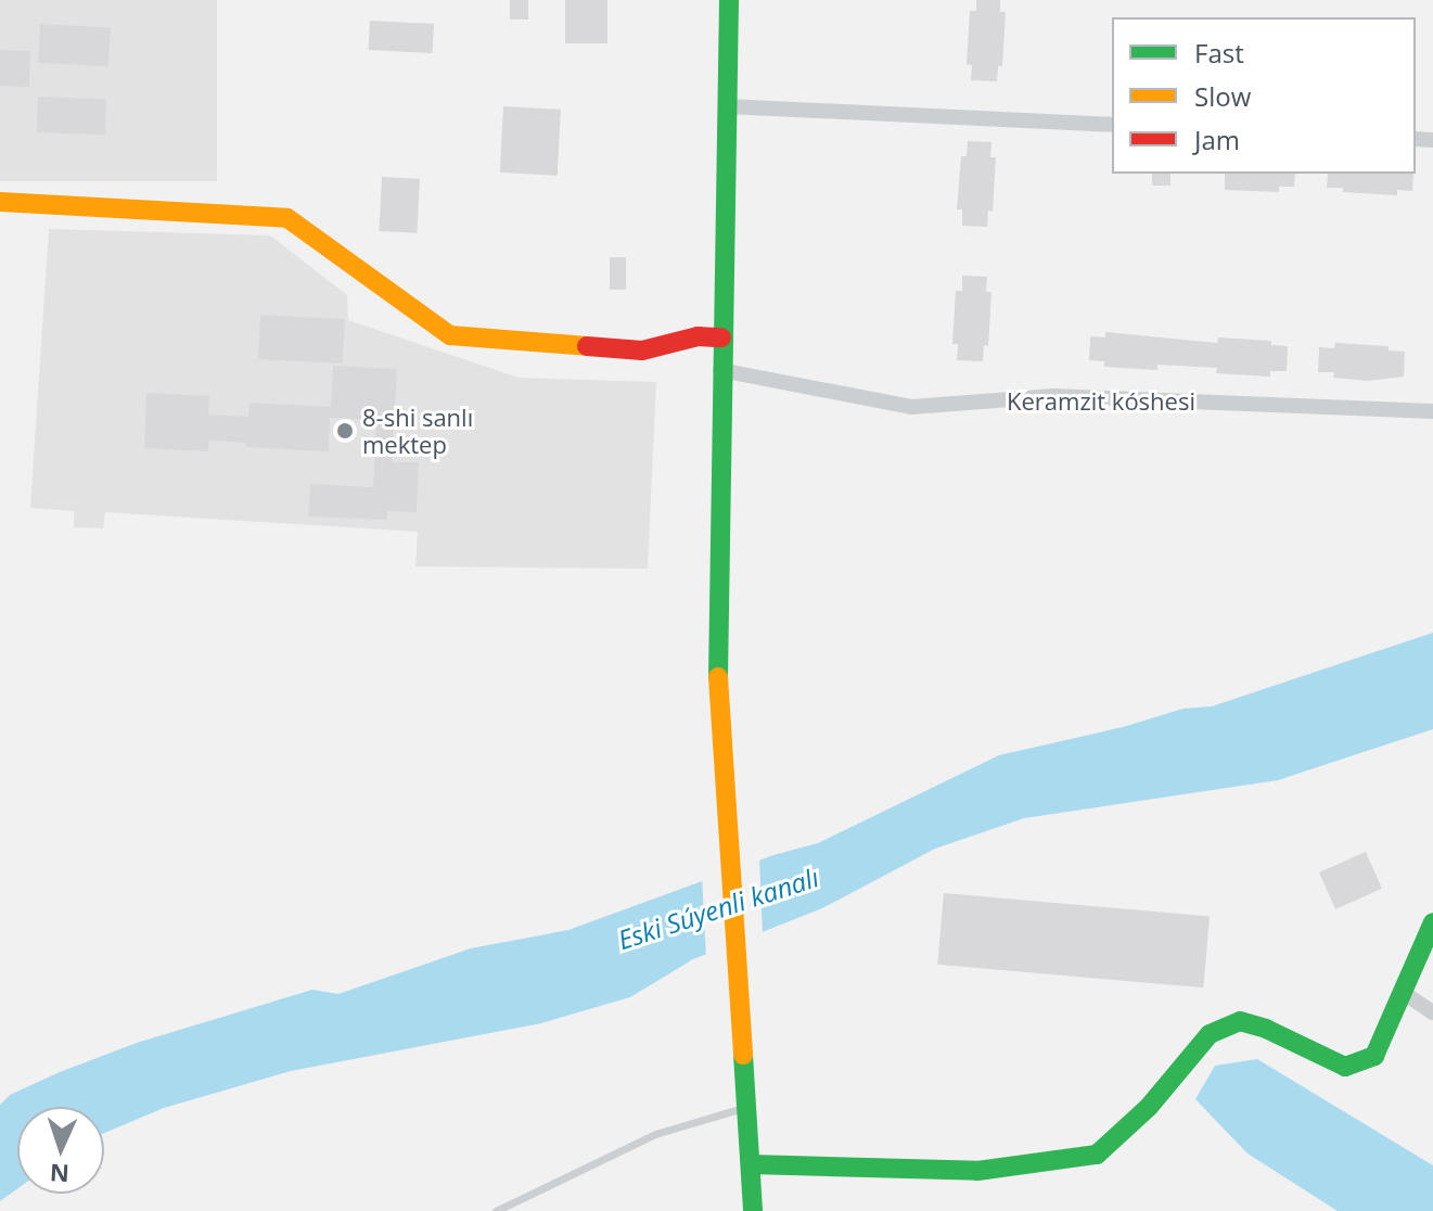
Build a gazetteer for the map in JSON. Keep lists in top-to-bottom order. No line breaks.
{"streets":{"street":["Keramzit kóshesi"]},"water":["Eski Súyenli kanalı"],"places":["8-shi sanlı mektep"],"legend":["Fast","Slow","Jam"],"north":"bottom"}
